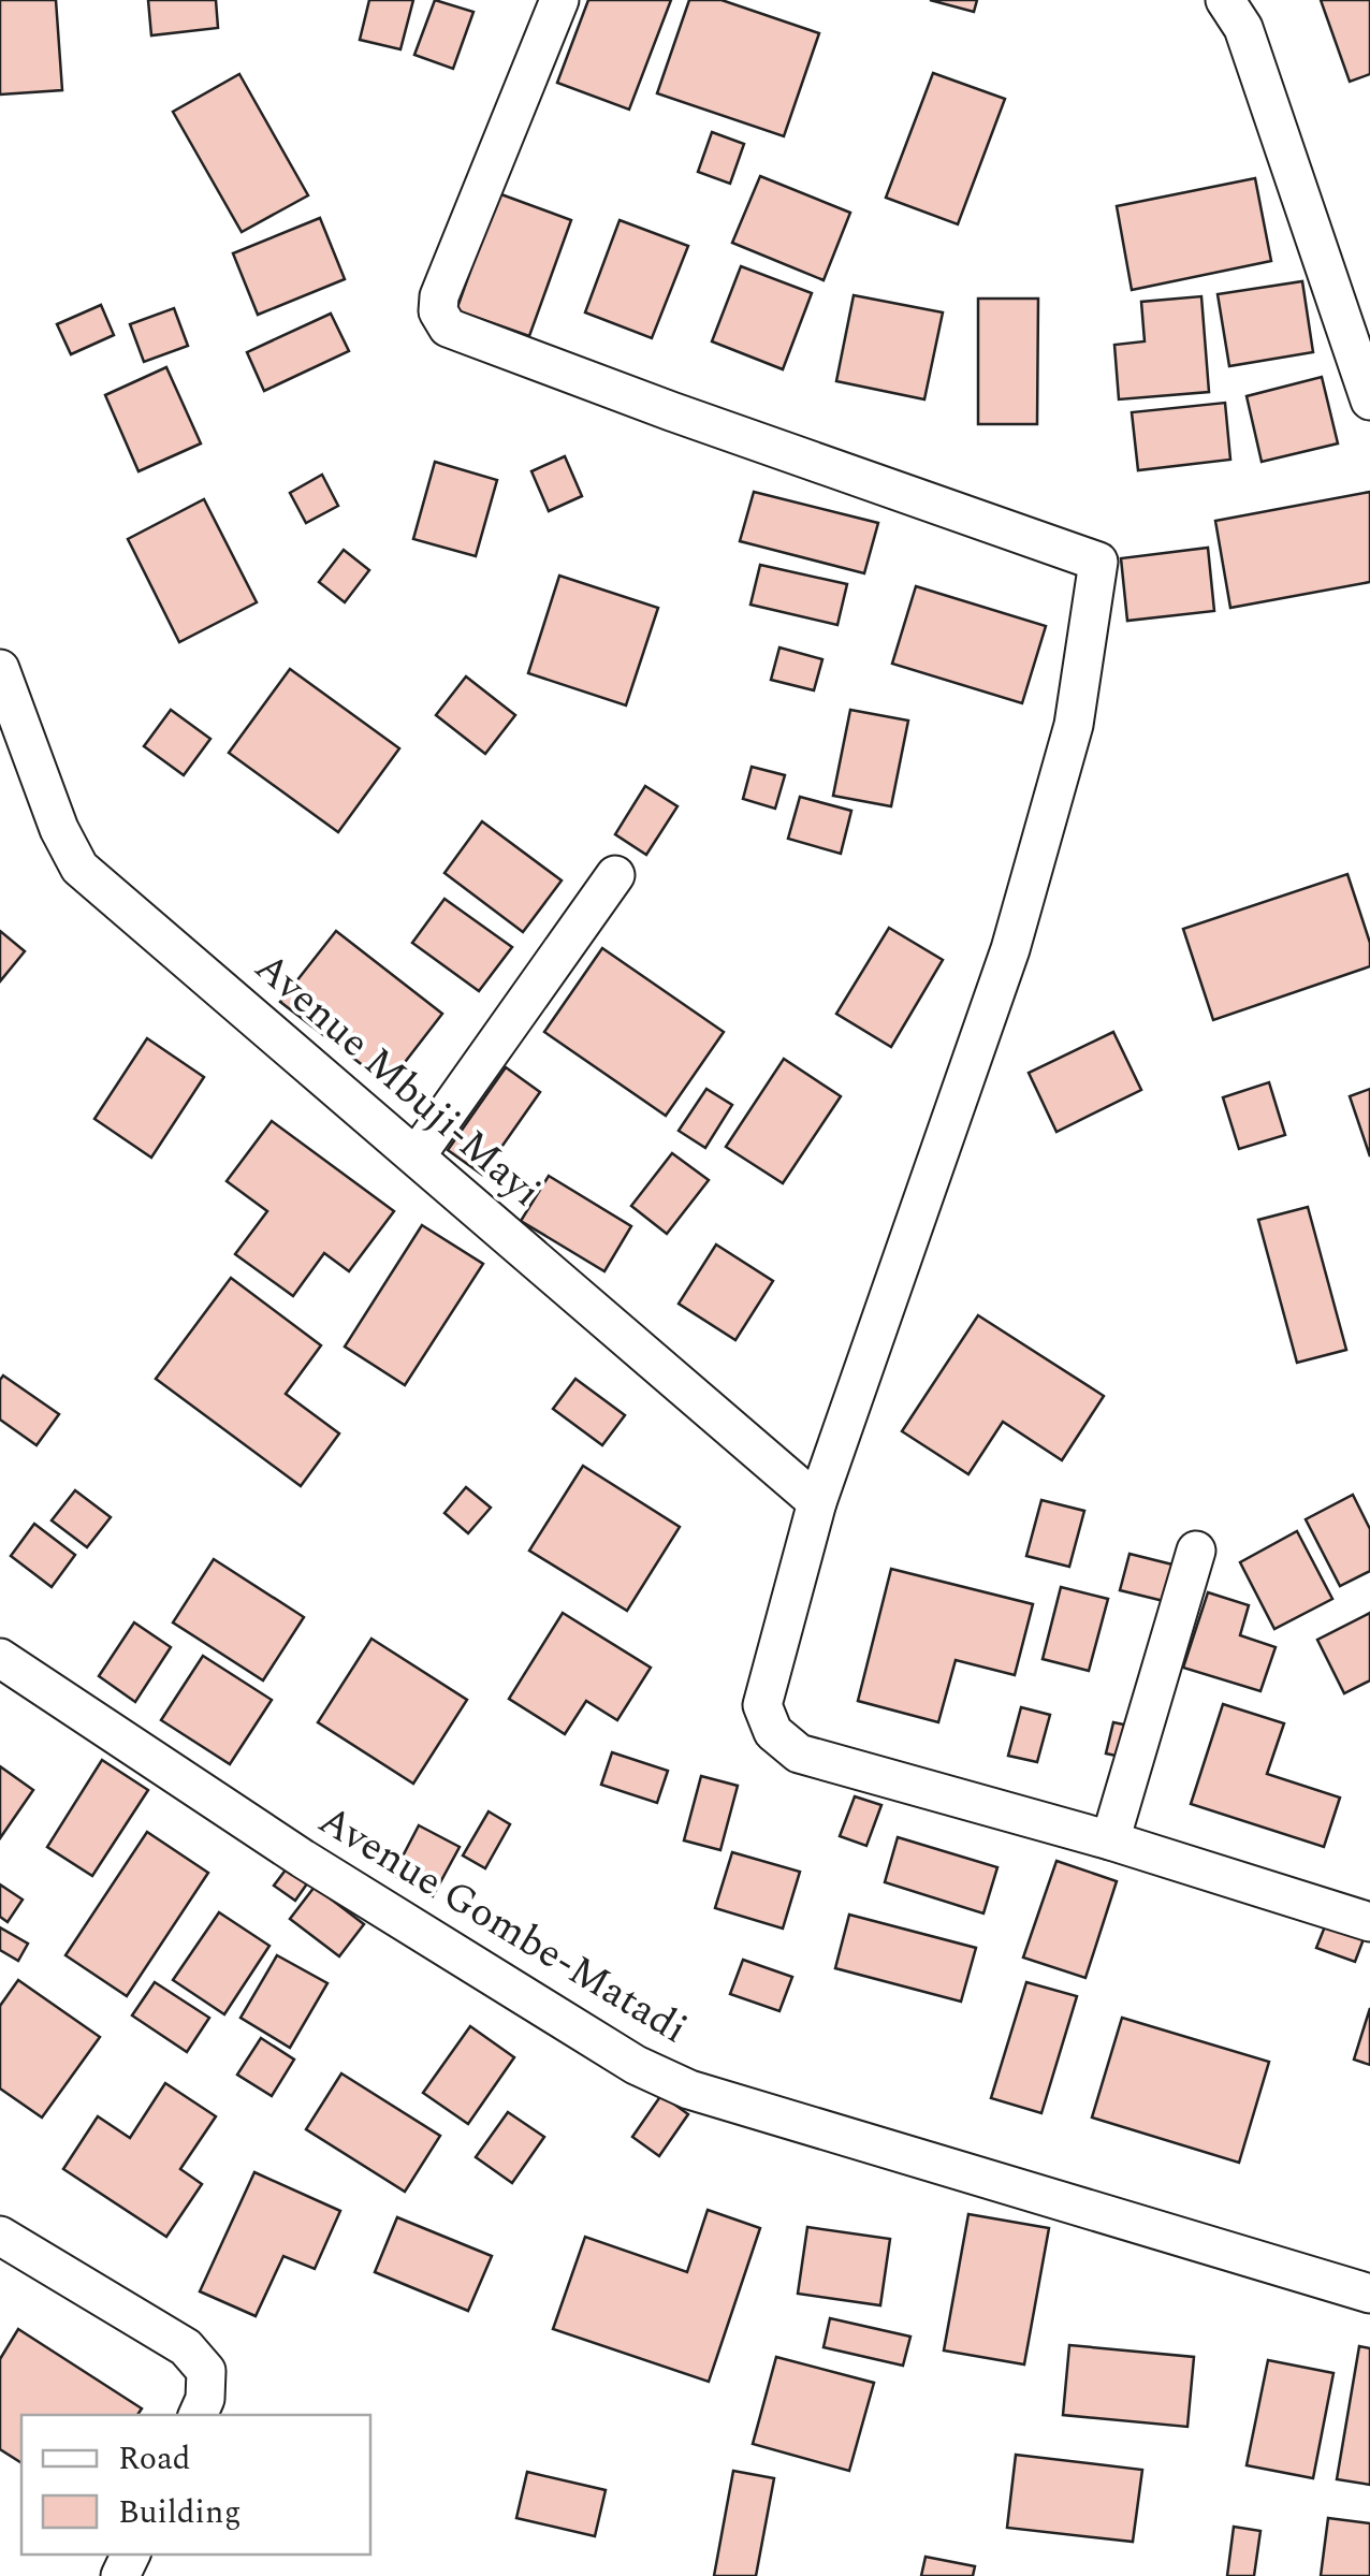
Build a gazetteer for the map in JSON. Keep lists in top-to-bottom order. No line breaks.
{"streets":{"street":["Avenue Mbuji-Mayi","Avenue Gombe-Matadi"]},"legend":["Road","Building"]}
